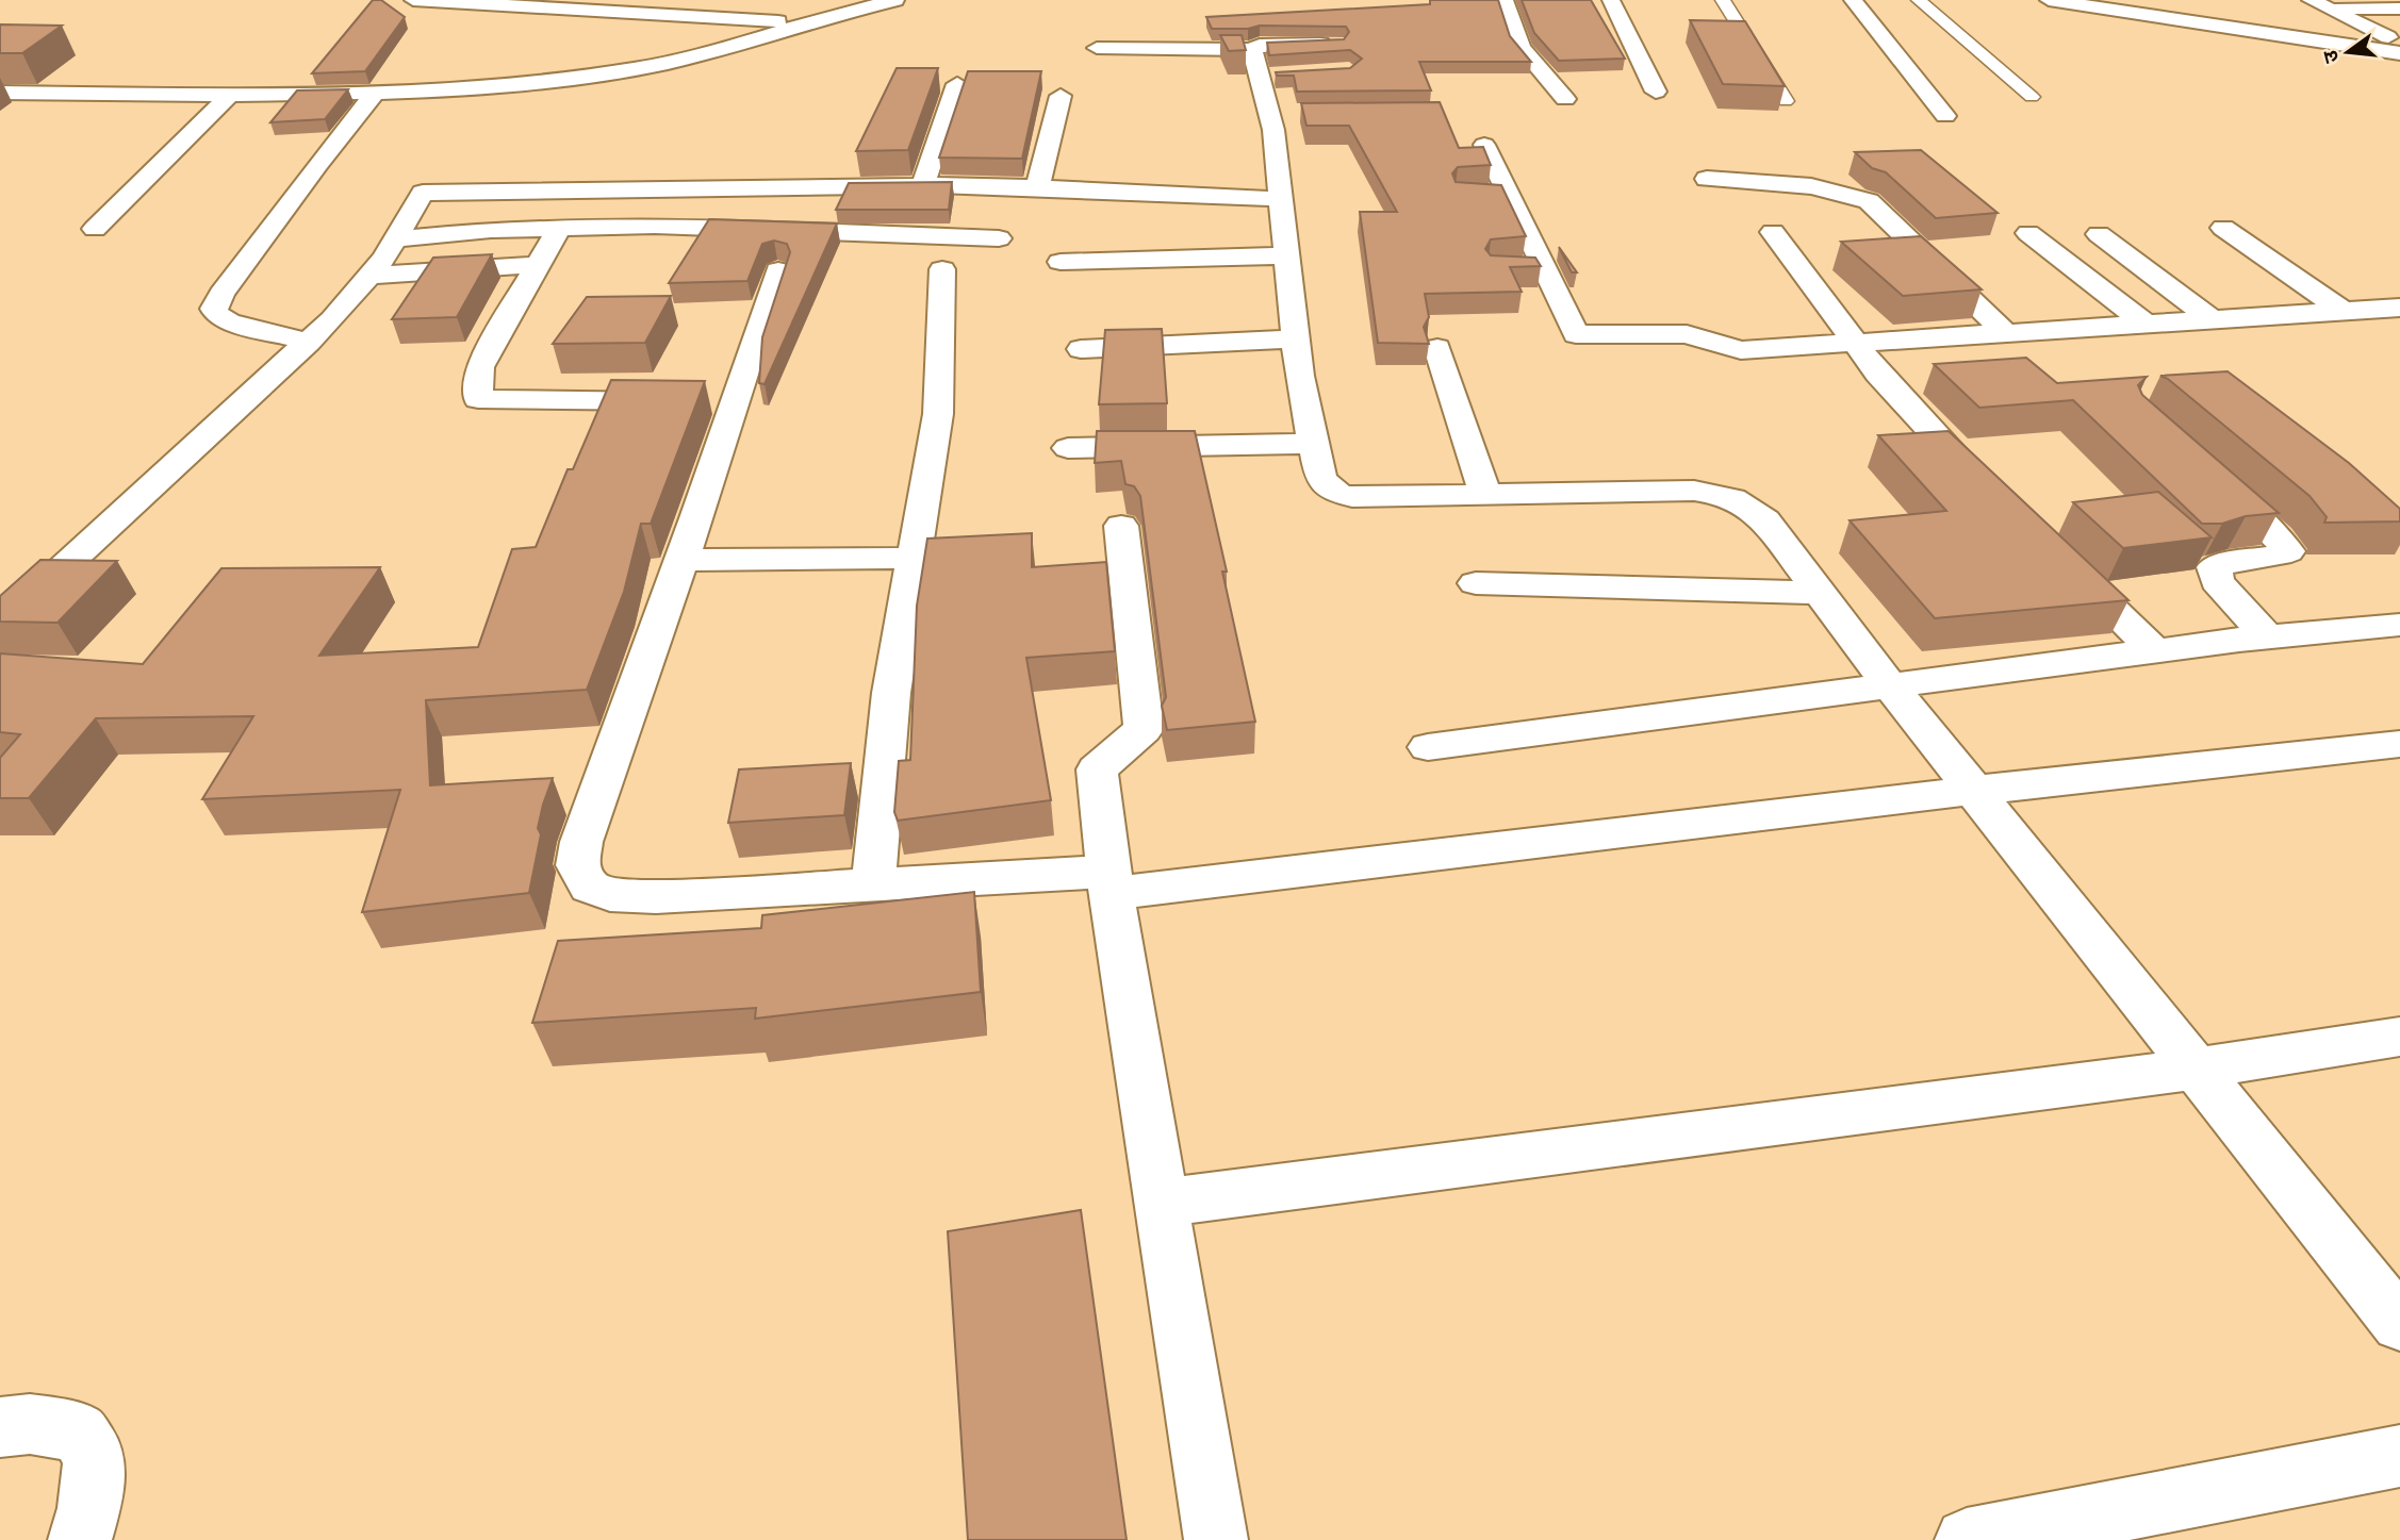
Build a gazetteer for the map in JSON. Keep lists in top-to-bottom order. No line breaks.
{"north":"left"}
